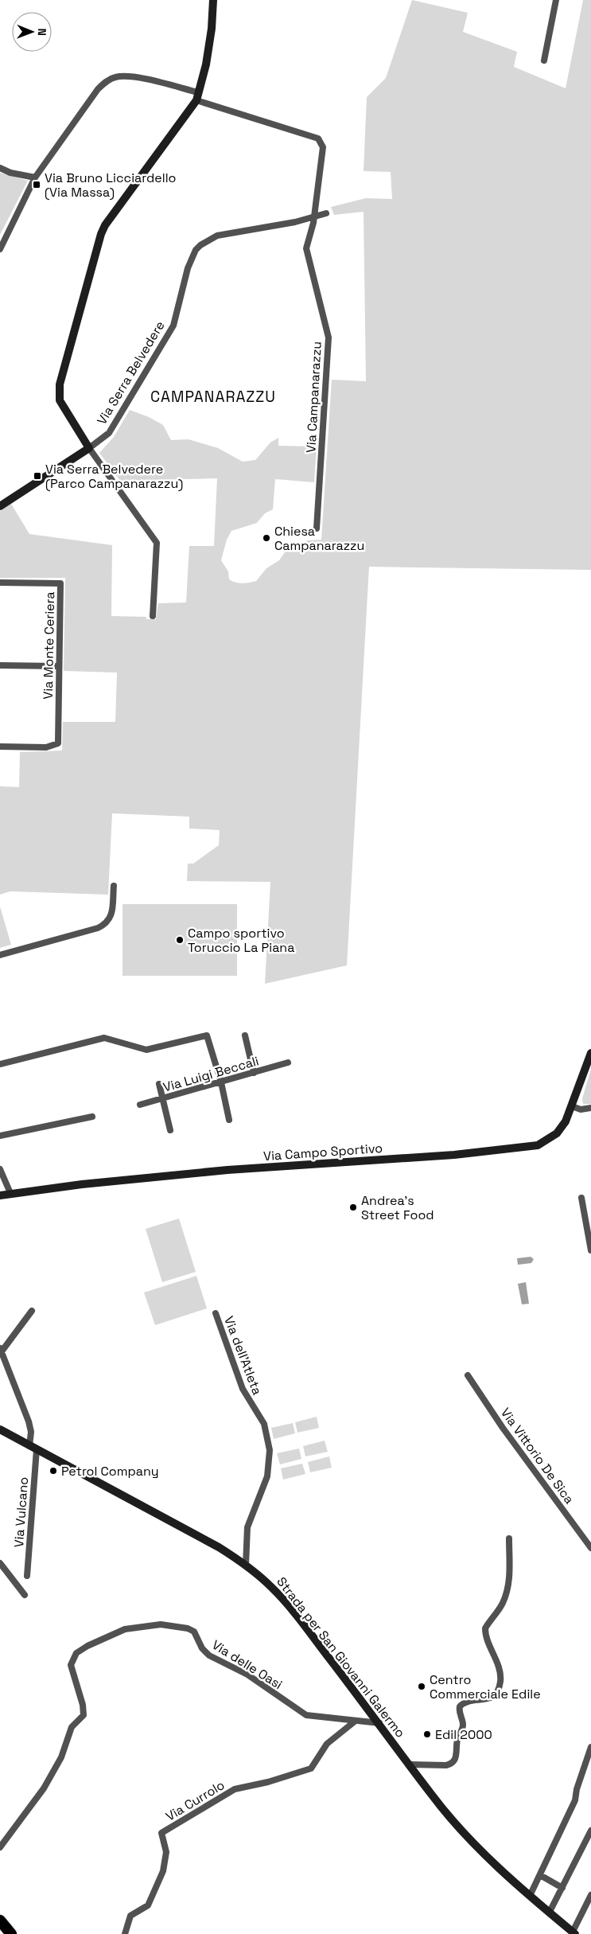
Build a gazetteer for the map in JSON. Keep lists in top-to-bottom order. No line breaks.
{"streets":{"street":["Via Serra Belvedere","Via Campanarazzu","Via Monte Ceriera","Via Luigi Beccali","Via Campo Sportivo","Via dell'Atleta","Via Vittorio De Sica","Via Vulcano","Strada per San Giovanni Galermo","Via delle Oasi","Via Currolo"]},"crossings":[["Via Serra Belvedere","Via Campanarazzu"],["Via dell'Atleta","Strada per San Giovanni Galermo"],["Via Vulcano","Strada per San Giovanni Galermo"],["Strada per San Giovanni Galermo","Via delle Oasi"],["Via delle Oasi","Via Currolo"]],"districts":["CAMPANARAZZU"],"places":{"transit":["Via Bruno Licciardello (Via Massa)","Via Serra Belvedere (Parco Campanarazzu)"],"other":["Chiesa Campanarazzu","Campo sportivo Toruccio La Piana","Andrea's Street Food","Petrol Company","Centro Commerciale Edile","Edil 2000"]},"north":"right"}
